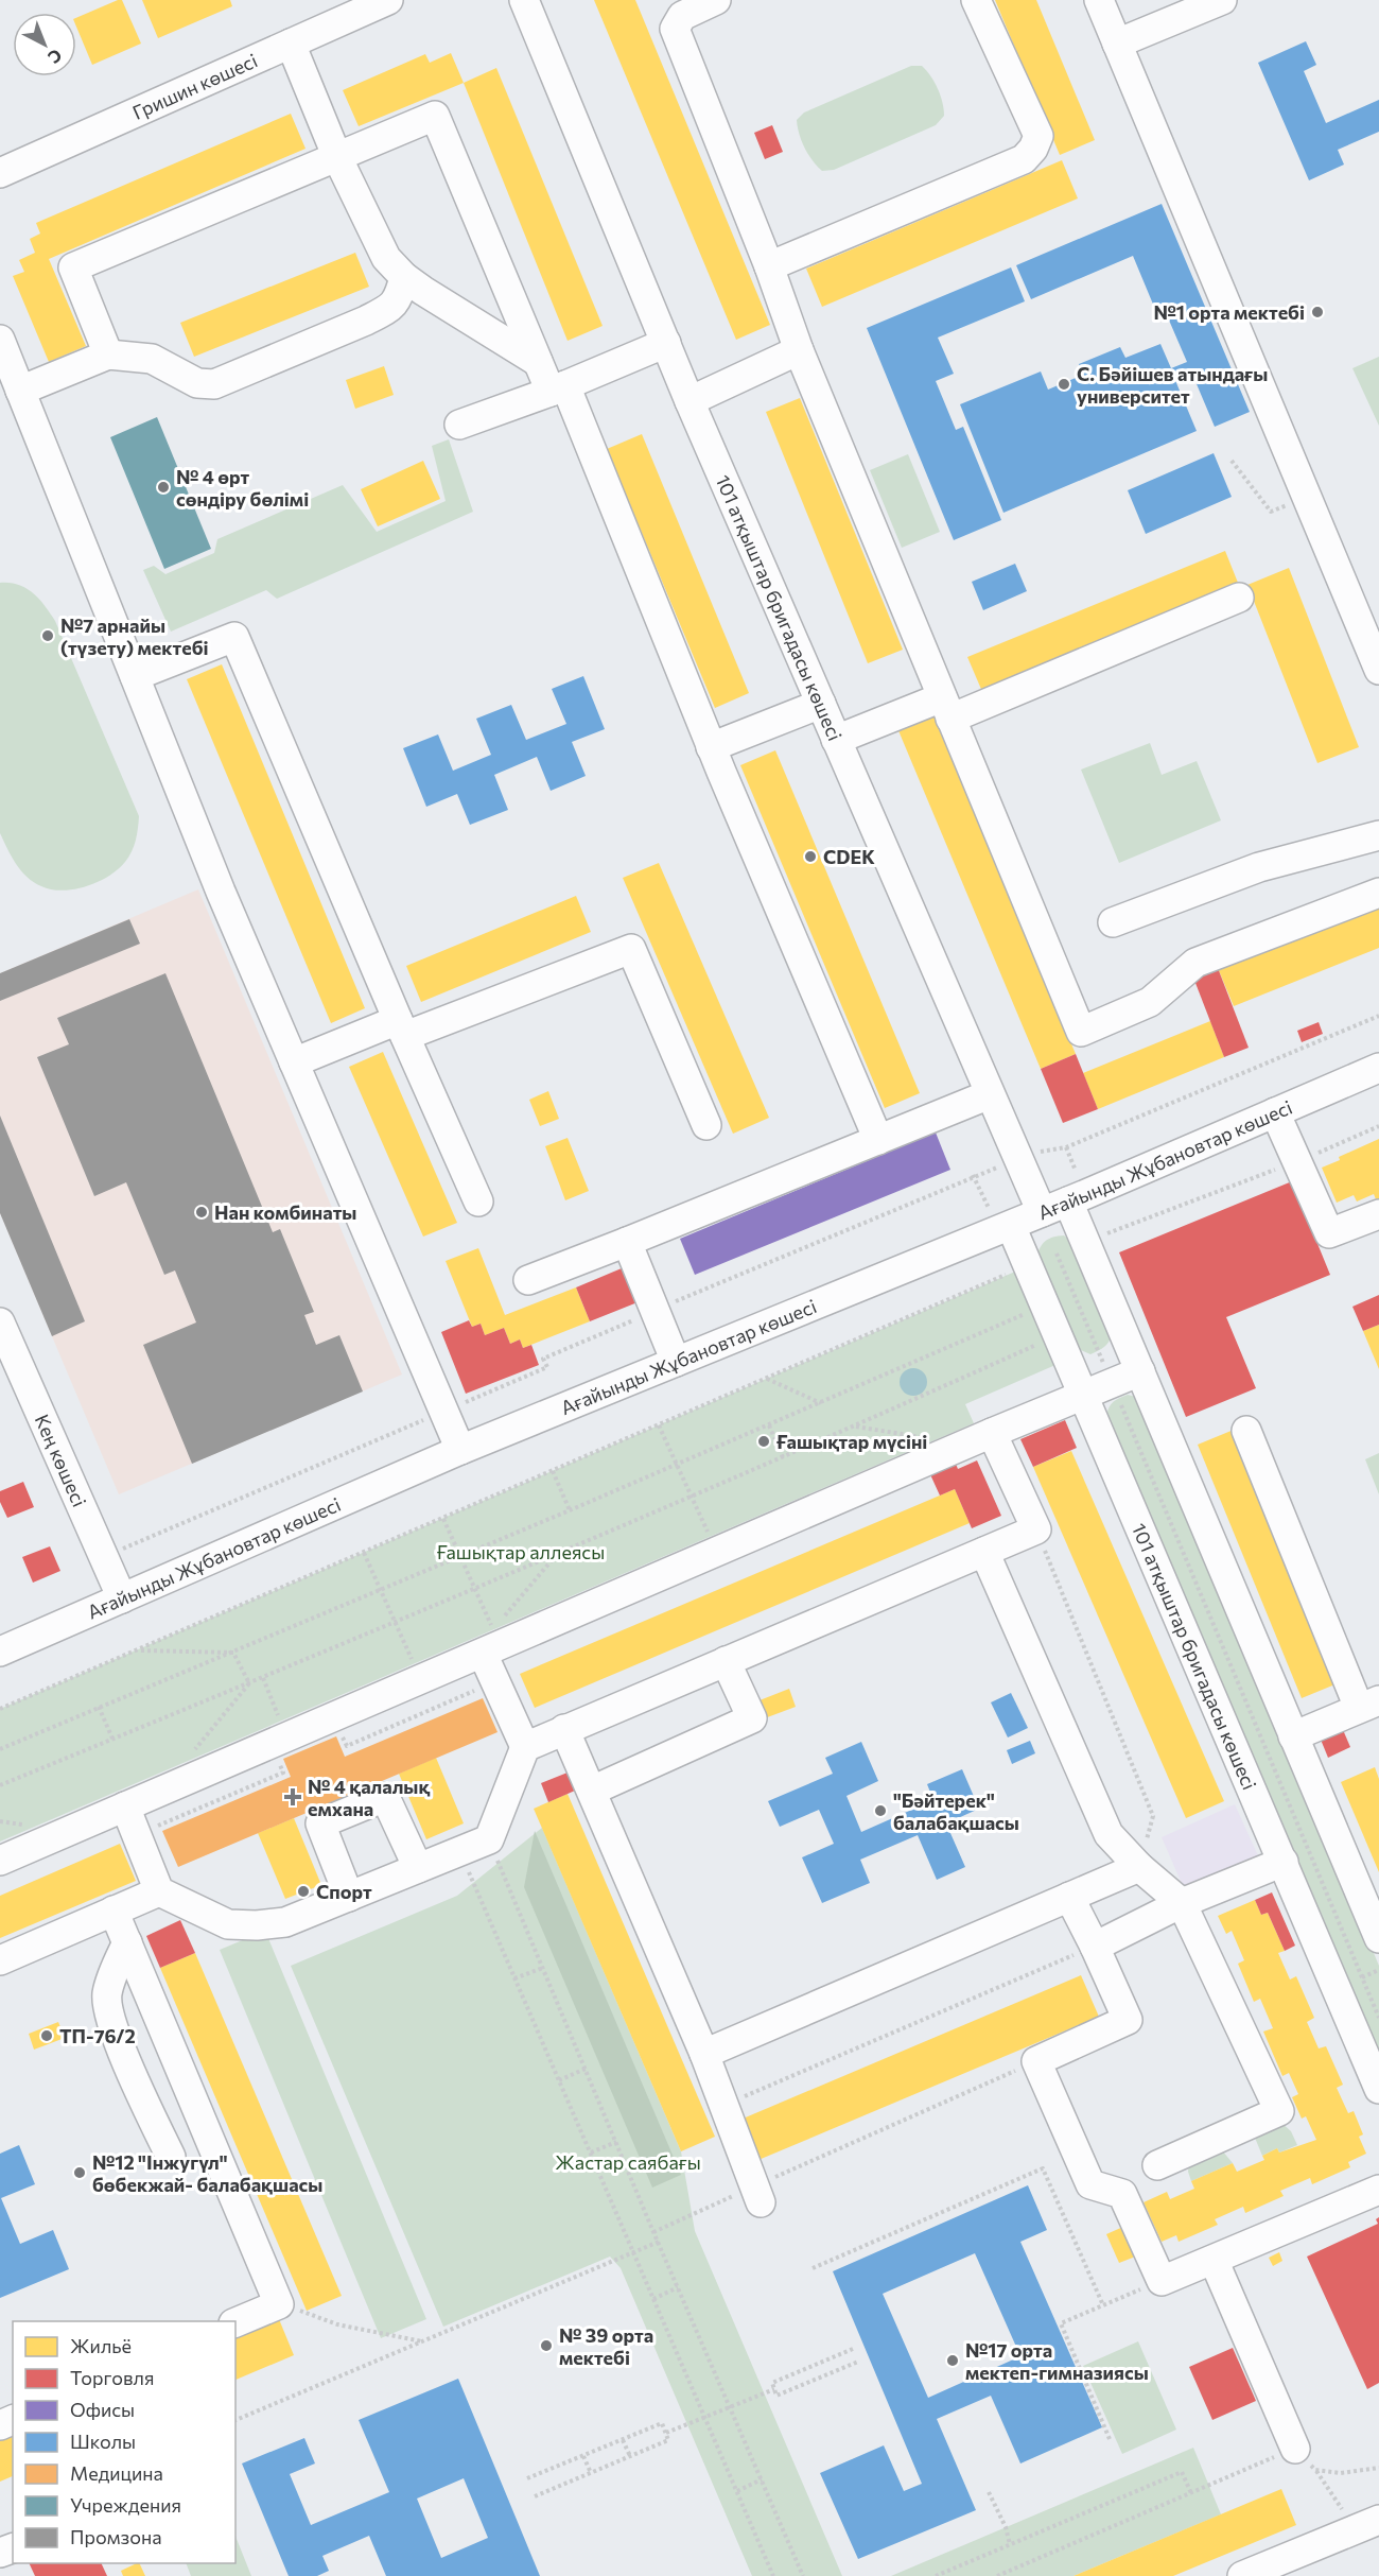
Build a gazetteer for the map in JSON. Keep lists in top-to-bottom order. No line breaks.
{"streets":{"street":["Гришин көшесі","101 атқыштар бригадасы көшесі","Ағайынды Жұбановтар көшесі","Кең көшесі"]},"crossings":[["101 атқыштар бригадасы көшесі","Ағайынды Жұбановтар көшесі"],["Ағайынды Жұбановтар көшесі","Кең көшесі"]],"parks":["Ғашықтар аллеясы","Жастар саябағы"],"places":{"other":["№1 орта мектебі","С. Бәйішев атындағы университет","№ 4 өрт сөндіру бөлімі","№7 арнайы (түзету) мектебі","CDEK","Нан комбинаты","Ғашықтар мүсіні","\"Бәйтерек\" балабақшасы","Спорт","ТП-76/2","№12 \"Інжугүл\" бөбекжай- балабақшасы","№ 39 орта мектебі","№17 орта мектеп-гимназиясы"],"health":["№ 4 қалалық емхана"]},"legend":["Жильё","Торговля","Офисы","Школы","Медицина","Учреждения","Промзона"],"north":"bottom right"}
